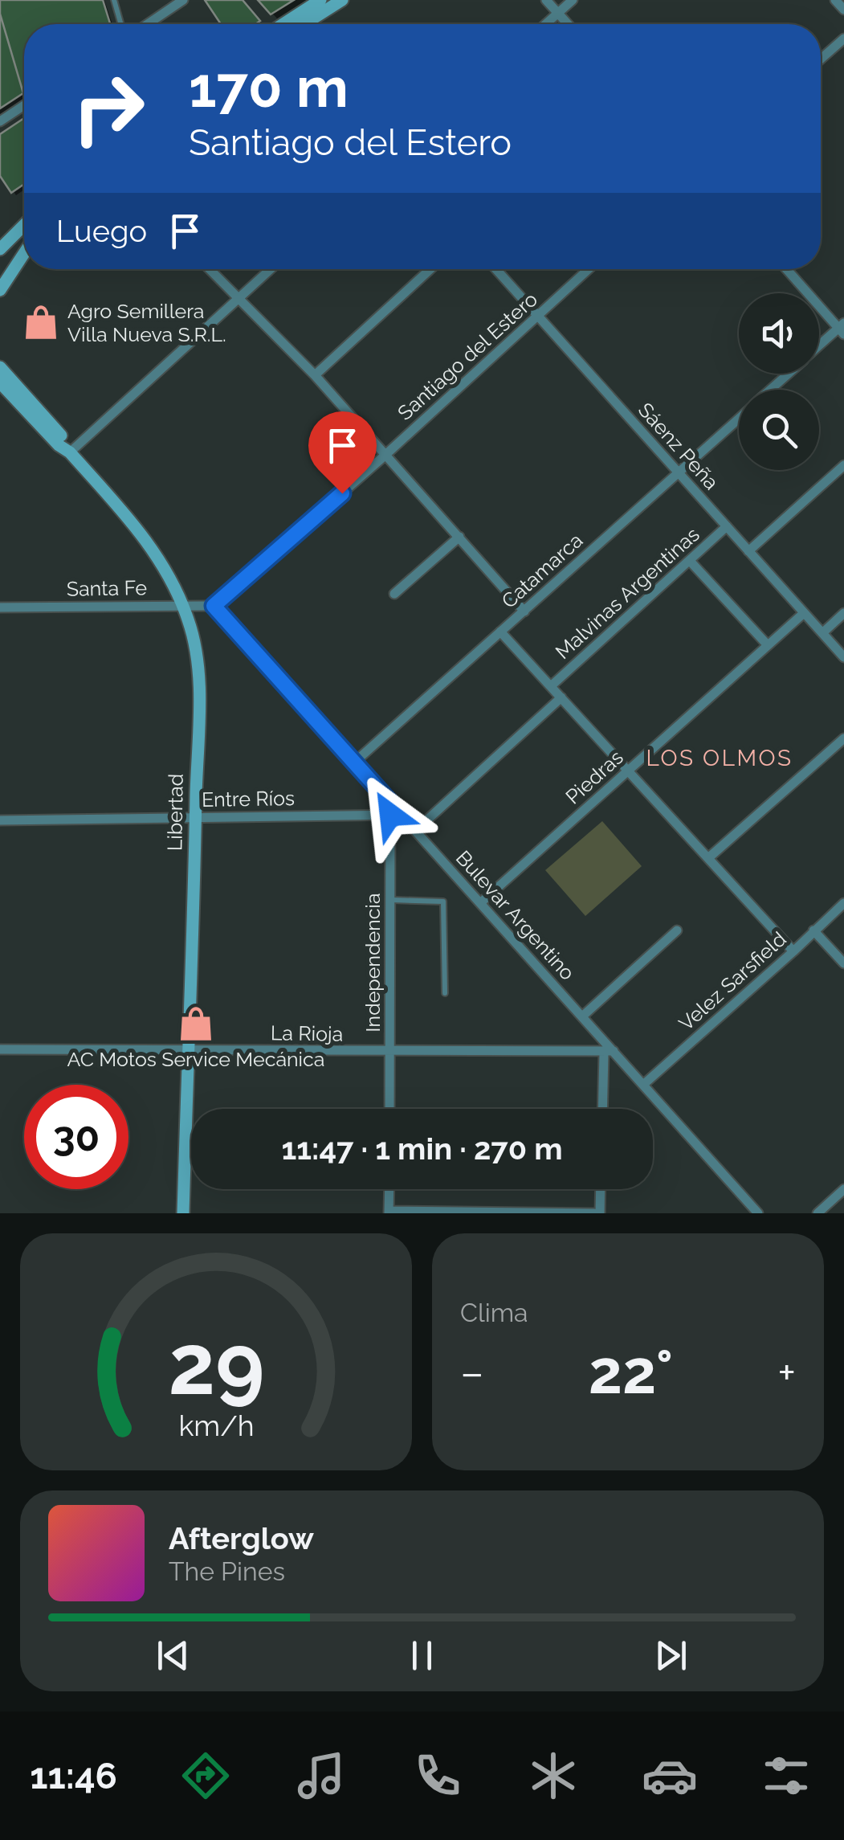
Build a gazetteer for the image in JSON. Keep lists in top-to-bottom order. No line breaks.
{"streets":{"main road":["Libertad"],"street":["Santiago del Estero","Sáenz Peña","Catamarca","Santa Fe","Malvinas Argentinas","Piedras","Entre Ríos","Bulevar Argentino","Independencia","Velez Sarsfield","La Rioja"]},"crossings":[["Santiago del Estero","Sáenz Peña"],["Santiago del Estero","Santa Fe"],["Sáenz Peña","Catamarca"],["Sáenz Peña","Malvinas Argentinas"],["Sáenz Peña","Piedras"],["Catamarca","Independencia"],["Santa Fe","Libertad"],["Piedras","Bulevar Argentino"],["Entre Ríos","Libertad"],["Entre Ríos","Bulevar Argentino"],["Entre Ríos","Independencia"],["Libertad","La Rioja"],["Bulevar Argentino","Independencia"],["Bulevar Argentino","Velez Sarsfield"],["Bulevar Argentino","La Rioja"],["Independencia","La Rioja"]],"districts":["LOS OLMOS"],"places":{"shop":["Agro Semillera Villa Nueva S.R.L.","AC Motos Service Mecánica"]},"page":{"turn":["170 m","Santiago del Estero"],"then":"Luego","limit":"30","trip":"11:47 · 1 min · 270 m","tile":"Clima","heat":["−","22°","+"],"song":["Afterglow","The Pines"],"tabs":"11:46","gauge":["29","km/h"]}}
